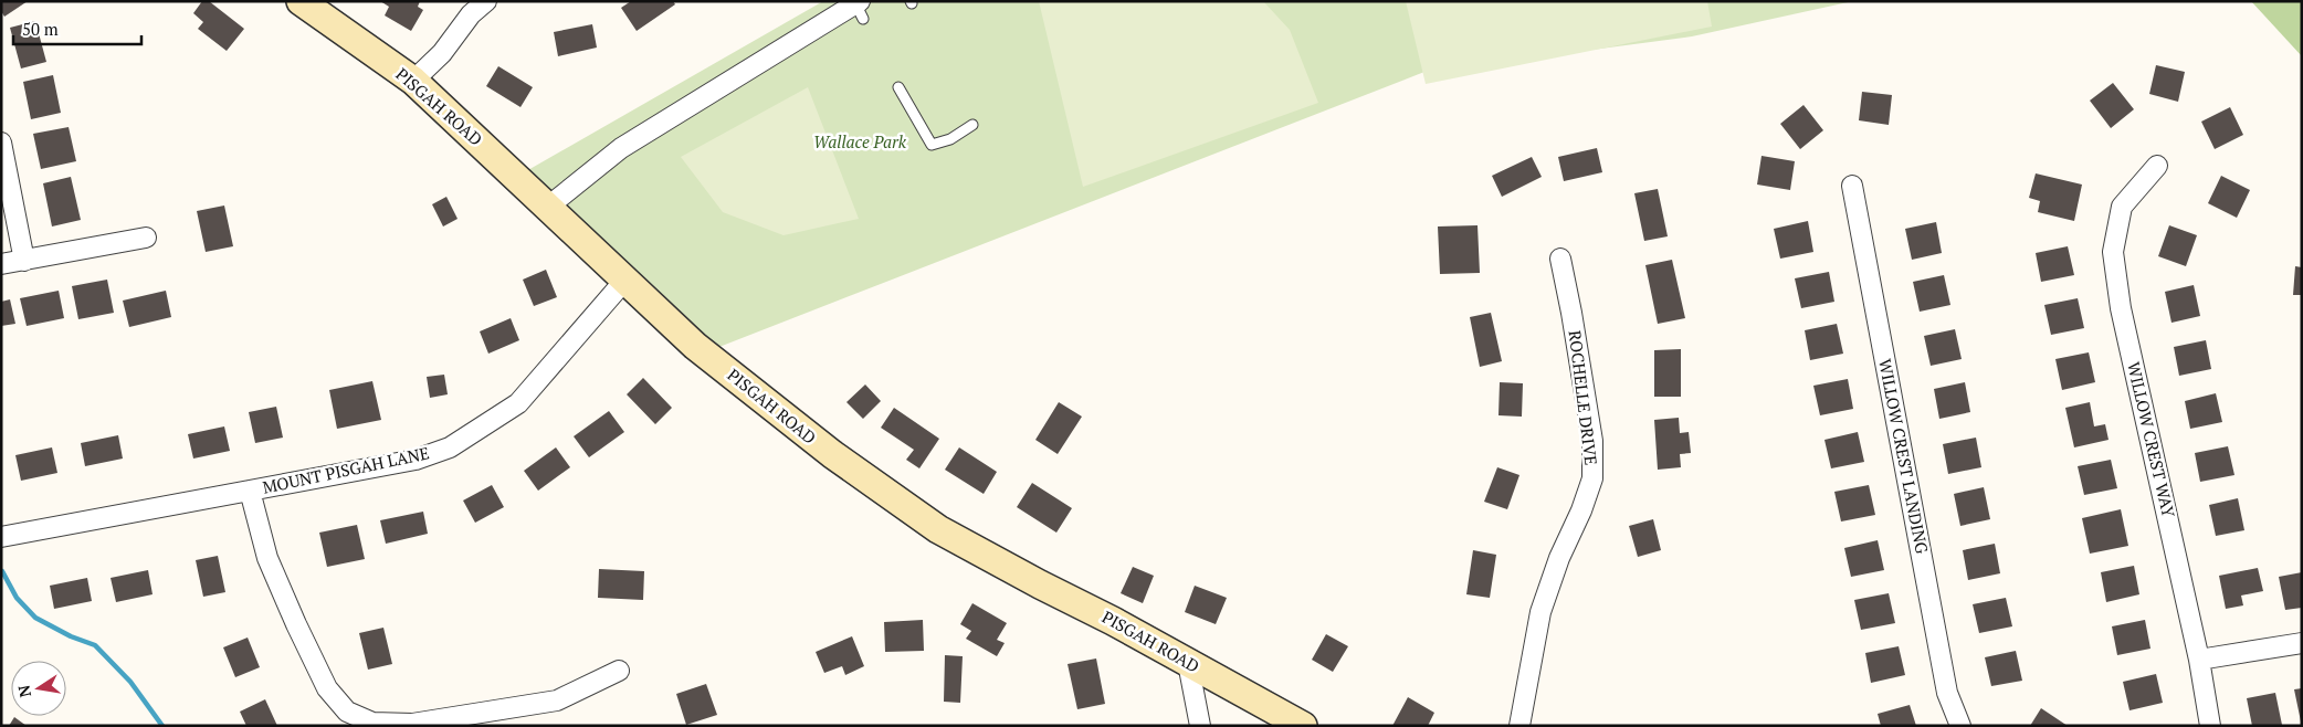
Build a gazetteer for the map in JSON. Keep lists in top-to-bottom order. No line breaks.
{"streets":{"street":["PISGAH ROAD","ROCHELLE DRIVE","WILLOW CREST WAY","WILLOW CREST LANDING","MOUNT PISGAH LANE"]},"crossings":[["PISGAH ROAD","MOUNT PISGAH LANE"]],"parks":["Wallace Park"],"scale_bar":"50 m","north":"left"}
